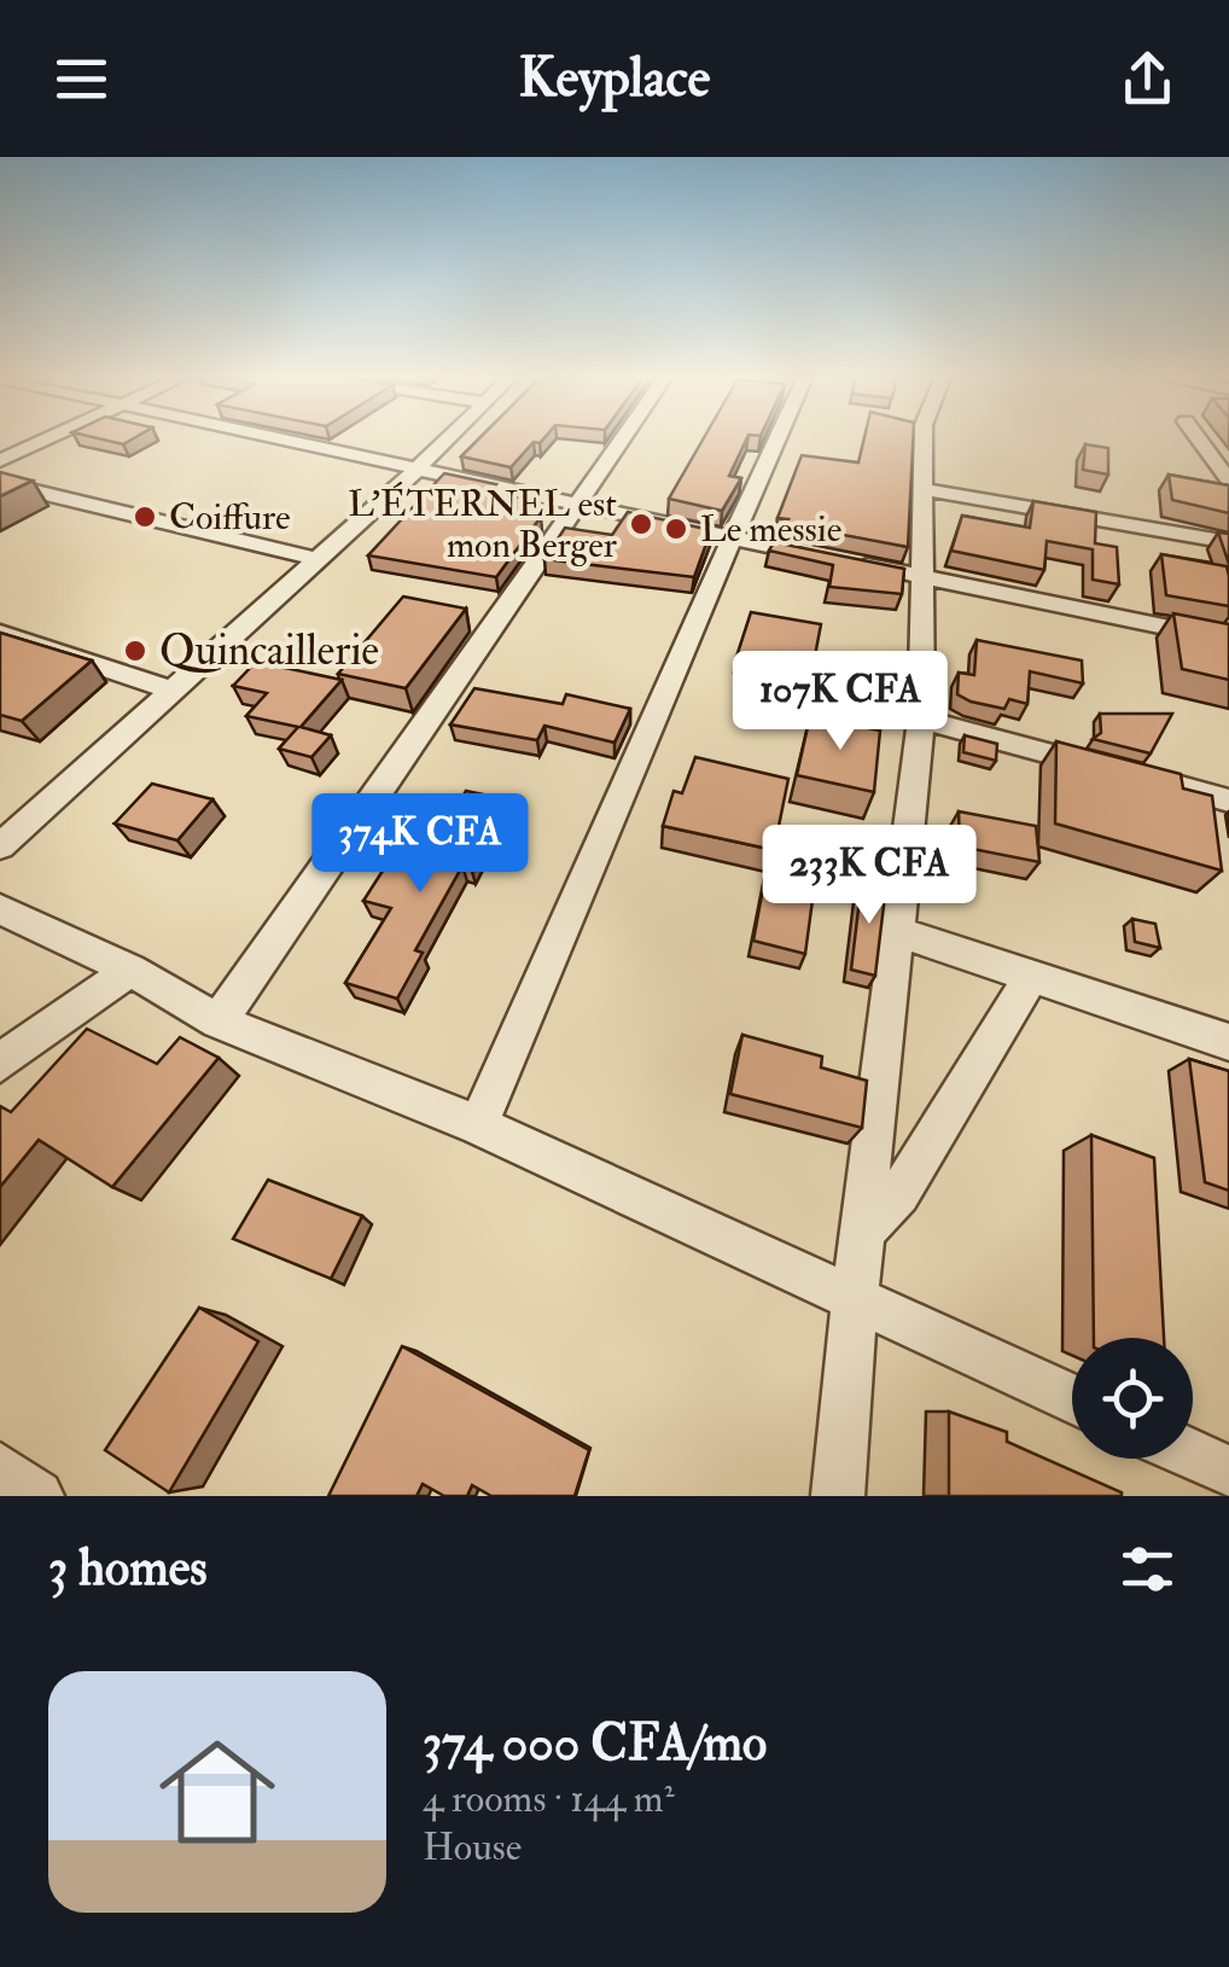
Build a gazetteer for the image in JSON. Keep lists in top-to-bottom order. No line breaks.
{"places":["Coiffure","L'ÉTERNEL est mon Berger","Le messie","Quincaillerie"],"page":{"header":"Keyplace","price":["107K CFA","374K CFA","233K CFA"],"heading":"3 homes","list":[{"name":"374 000 CFA/mo","note":"4 rooms · 144 m² · House"}]}}
